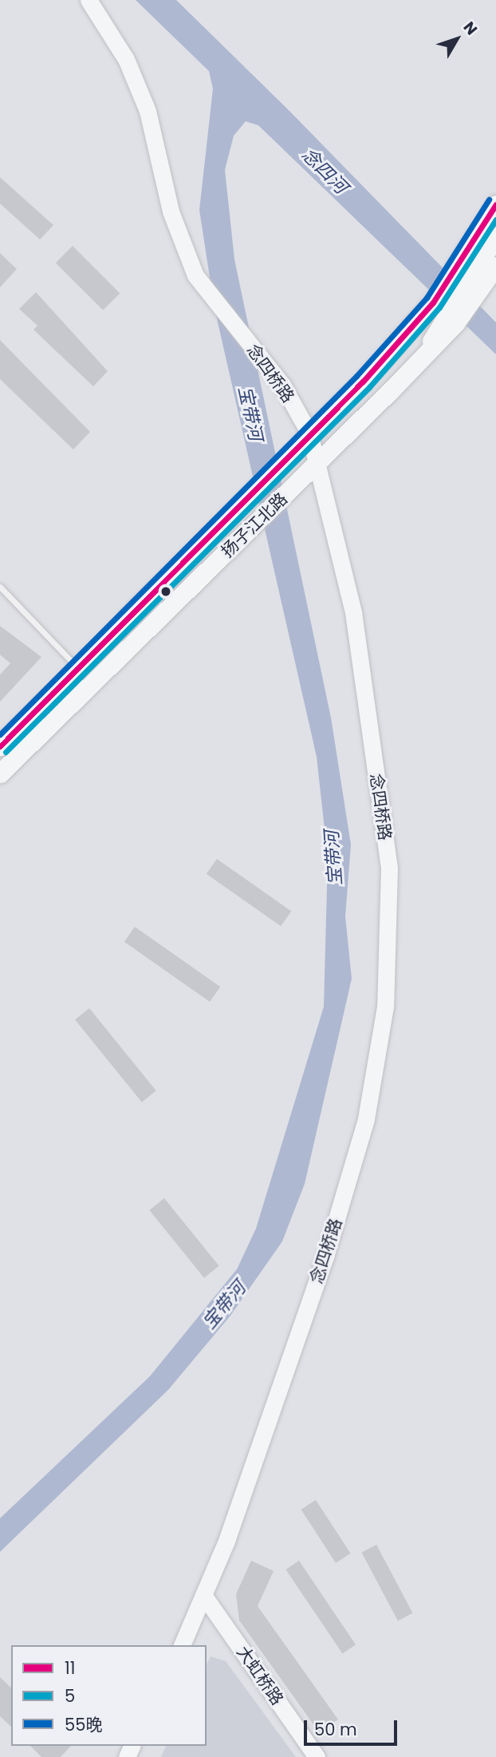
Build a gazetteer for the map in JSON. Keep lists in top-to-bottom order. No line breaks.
{"streets":{"main road":["扬子江北路"],"street":["念四桥路","大虹桥路"]},"crossings":[["念四桥路","扬子江北路"],["念四桥路","大虹桥路"]],"water":["念四河","宝带河"],"lines":["transit line 55晚","transit line 11","transit line 5"],"legend":["11","5","55晚"],"scale_bar":"50 m","north":"top right"}
